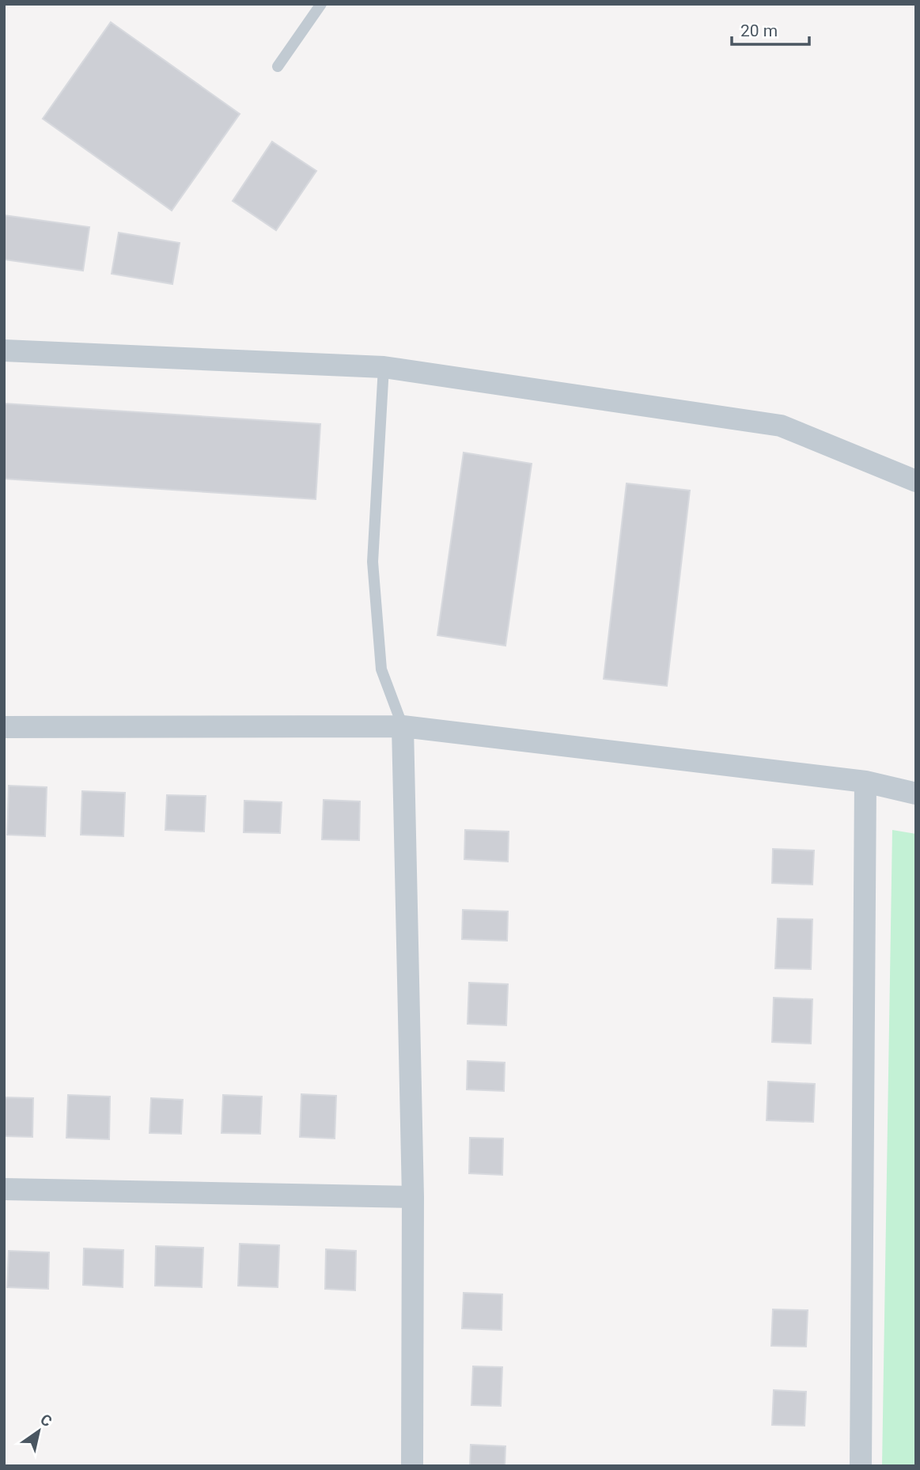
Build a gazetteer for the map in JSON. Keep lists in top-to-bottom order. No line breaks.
{"scale_bar":"20 m","north":"top right"}
